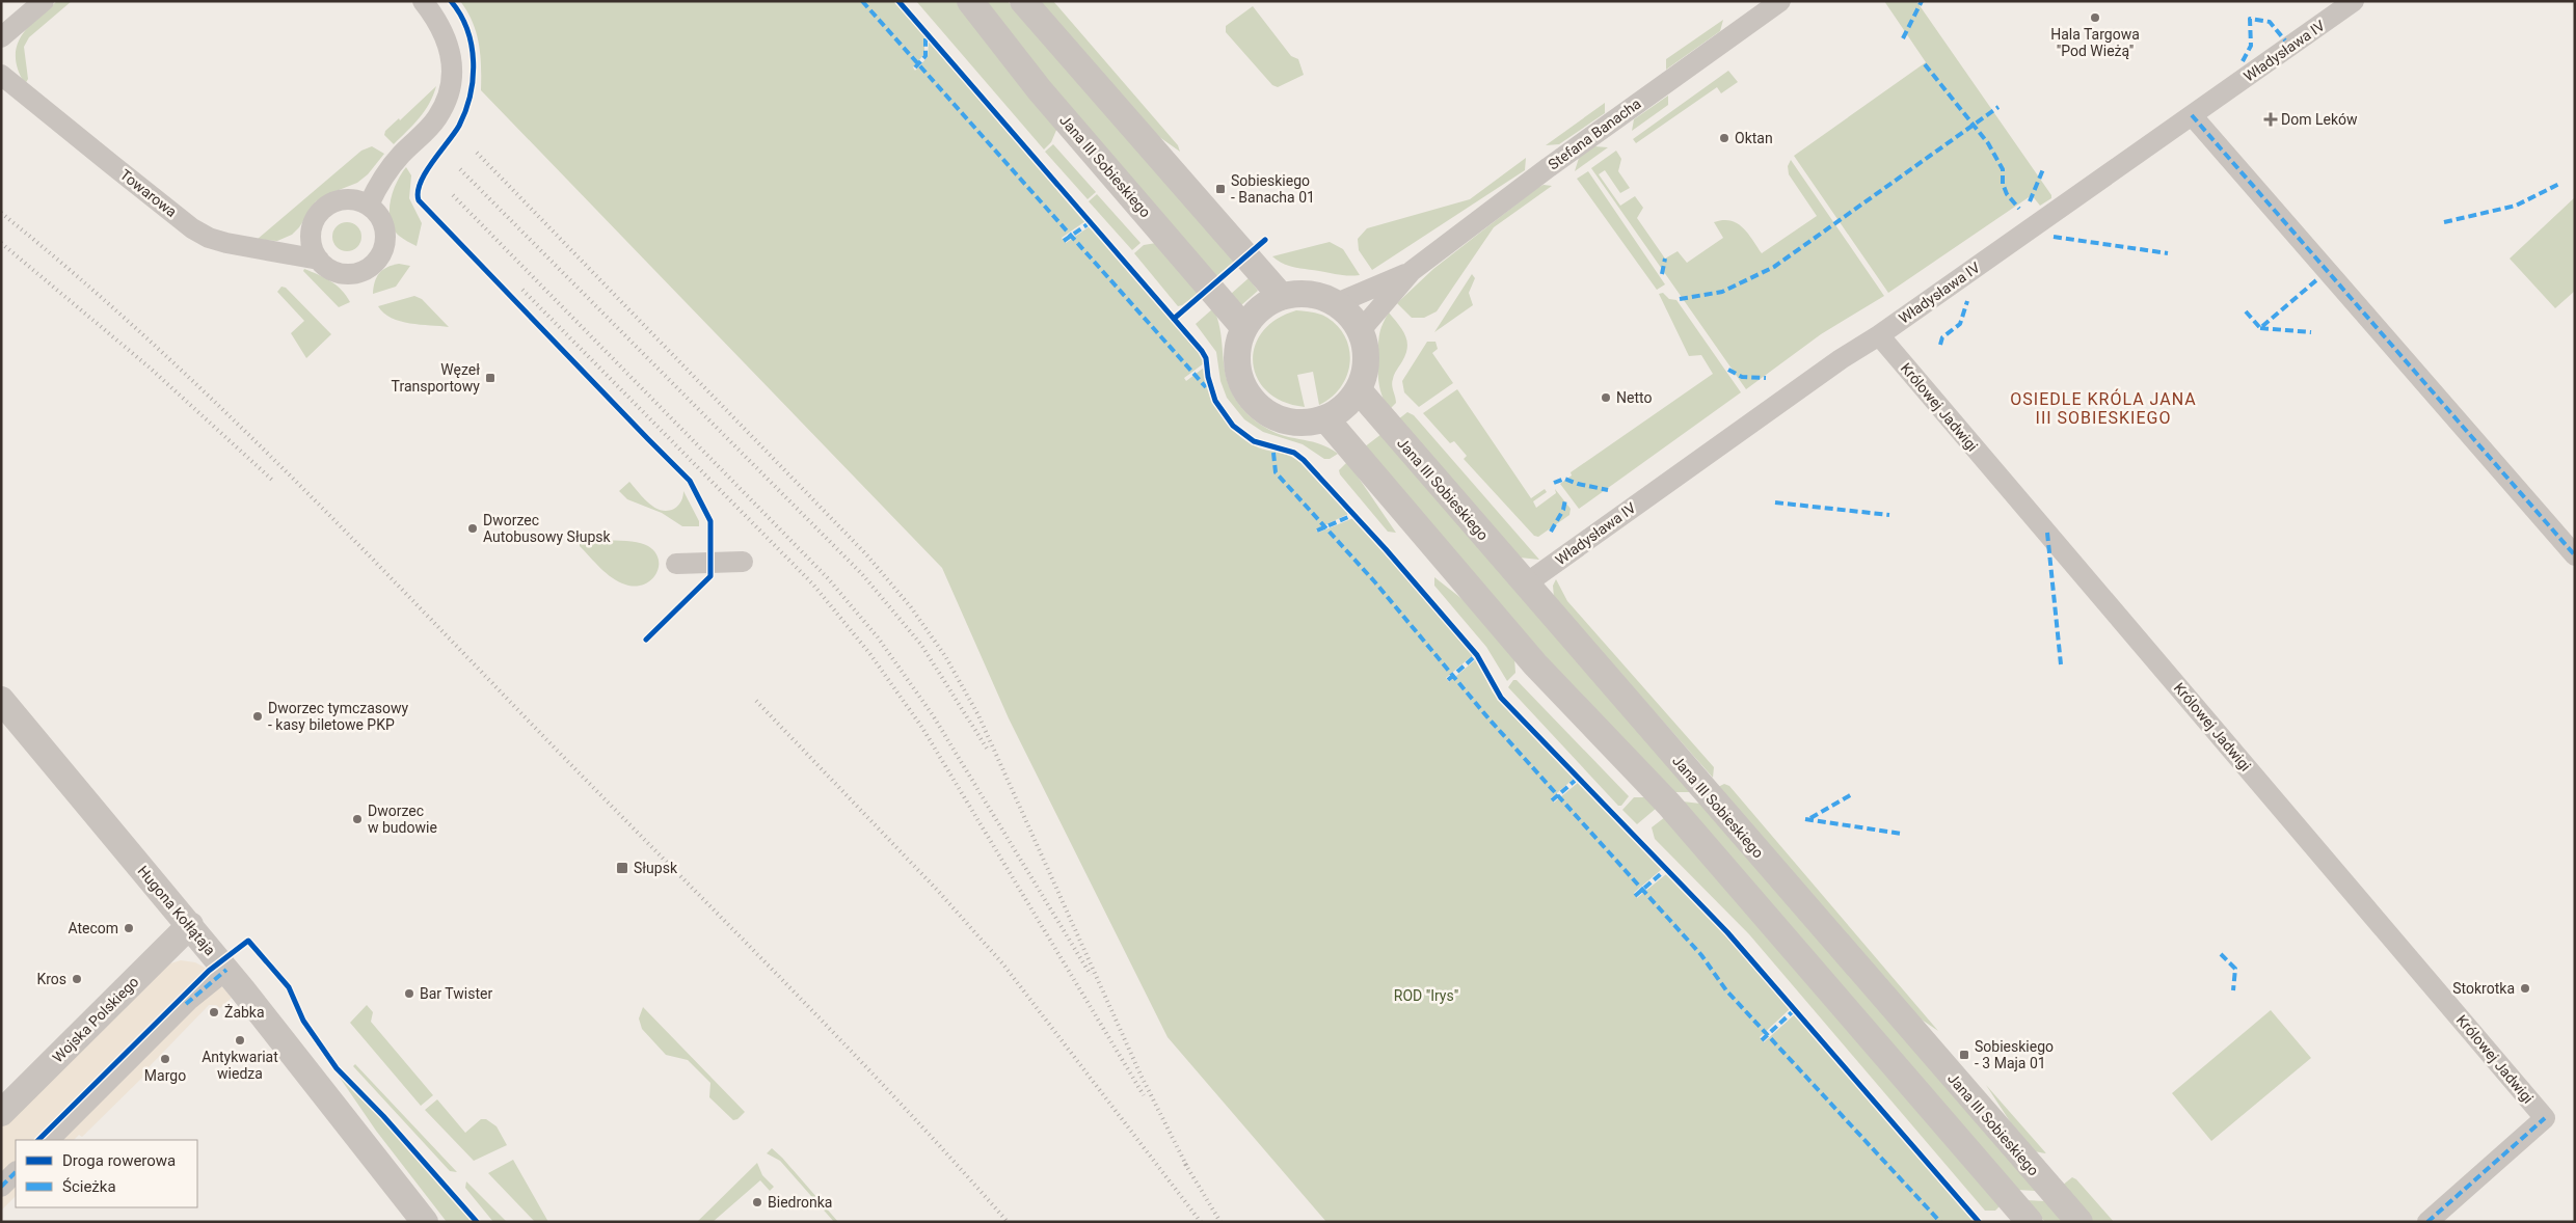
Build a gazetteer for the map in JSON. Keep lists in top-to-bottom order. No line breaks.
{"streets":{"street":["Władysława IV","Stefana Banacha","Jana III Sobieskiego","Towarowa","Królowej Jadwigi","Hugona Kołłątaja","Wojska Polskiego"]},"crossings":[["Władysława IV","Jana III Sobieskiego"],["Władysława IV","Królowej Jadwigi"],["Stefana Banacha","Jana III Sobieskiego"],["Hugona Kołłątaja","Wojska Polskiego"]],"districts":["OSIEDLE KRÓLA JANA III SOBIESKIEGO"],"parks":["ROD \"Irys\""],"places":{"other":["Hala Targowa \"Pod Wieżą\"","Oktan","Netto","Dworzec Autobusowy Słupsk","Dworzec tymczasowy - kasy biletowe PKP","Dworzec w budowie","Atecom","Kros","Stokrotka","Bar Twister","Żabka","Antykwariat wiedza","Margo","Biedronka"],"health":["Dom Leków"],"transit":["Sobieskiego - Banacha 01","Węzeł Transportowy","Słupsk","Sobieskiego - 3 Maja 01"]},"legend":["Droga rowerowa","Ścieżka"]}
